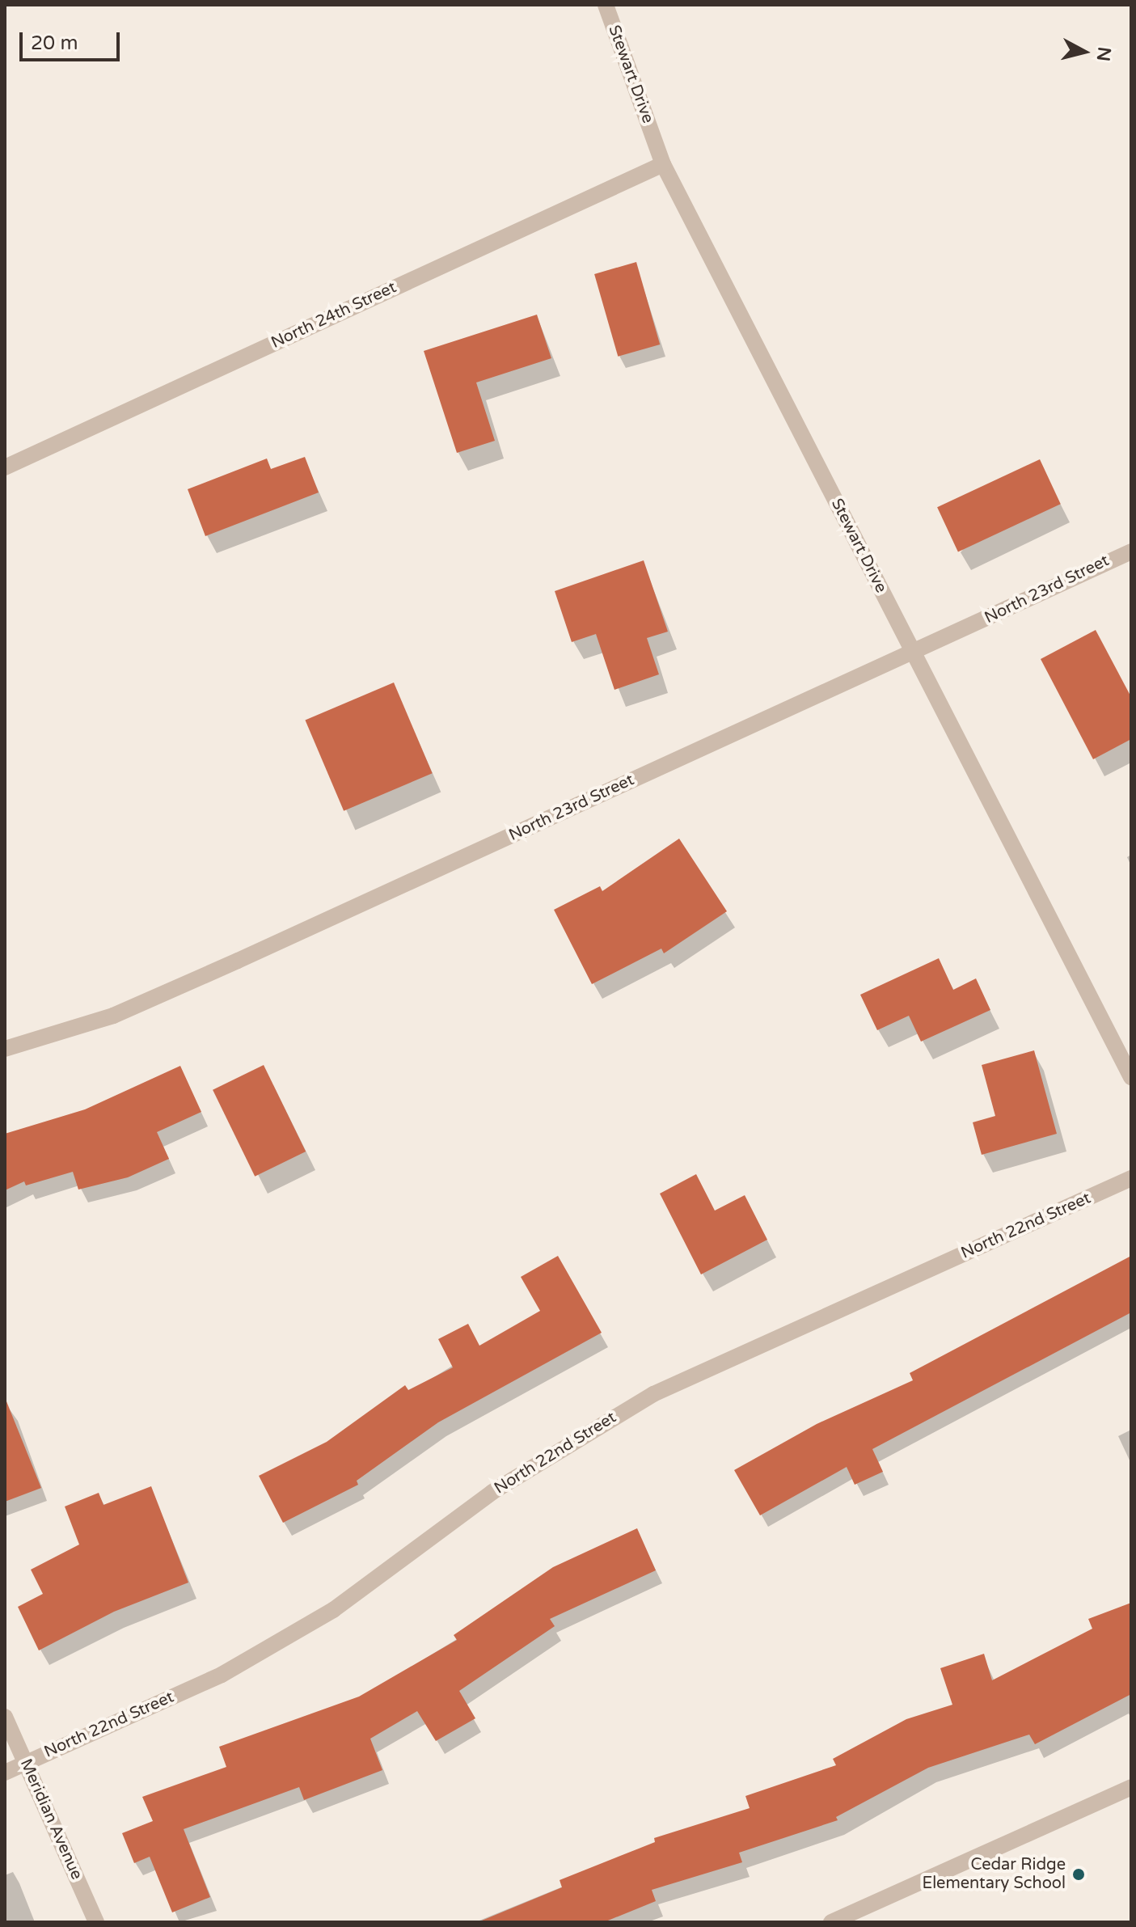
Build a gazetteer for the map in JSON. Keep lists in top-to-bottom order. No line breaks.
{"streets":{"street":["Stewart Drive","North 24th Street","North 23rd Street","North 22nd Street","Meridian Avenue"]},"crossings":[["Stewart Drive","North 24th Street"],["Stewart Drive","North 23rd Street"],["North 22nd Street","Meridian Avenue"]],"places":["Cedar Ridge Elementary School"],"scale_bar":"20 m","north":"right"}
